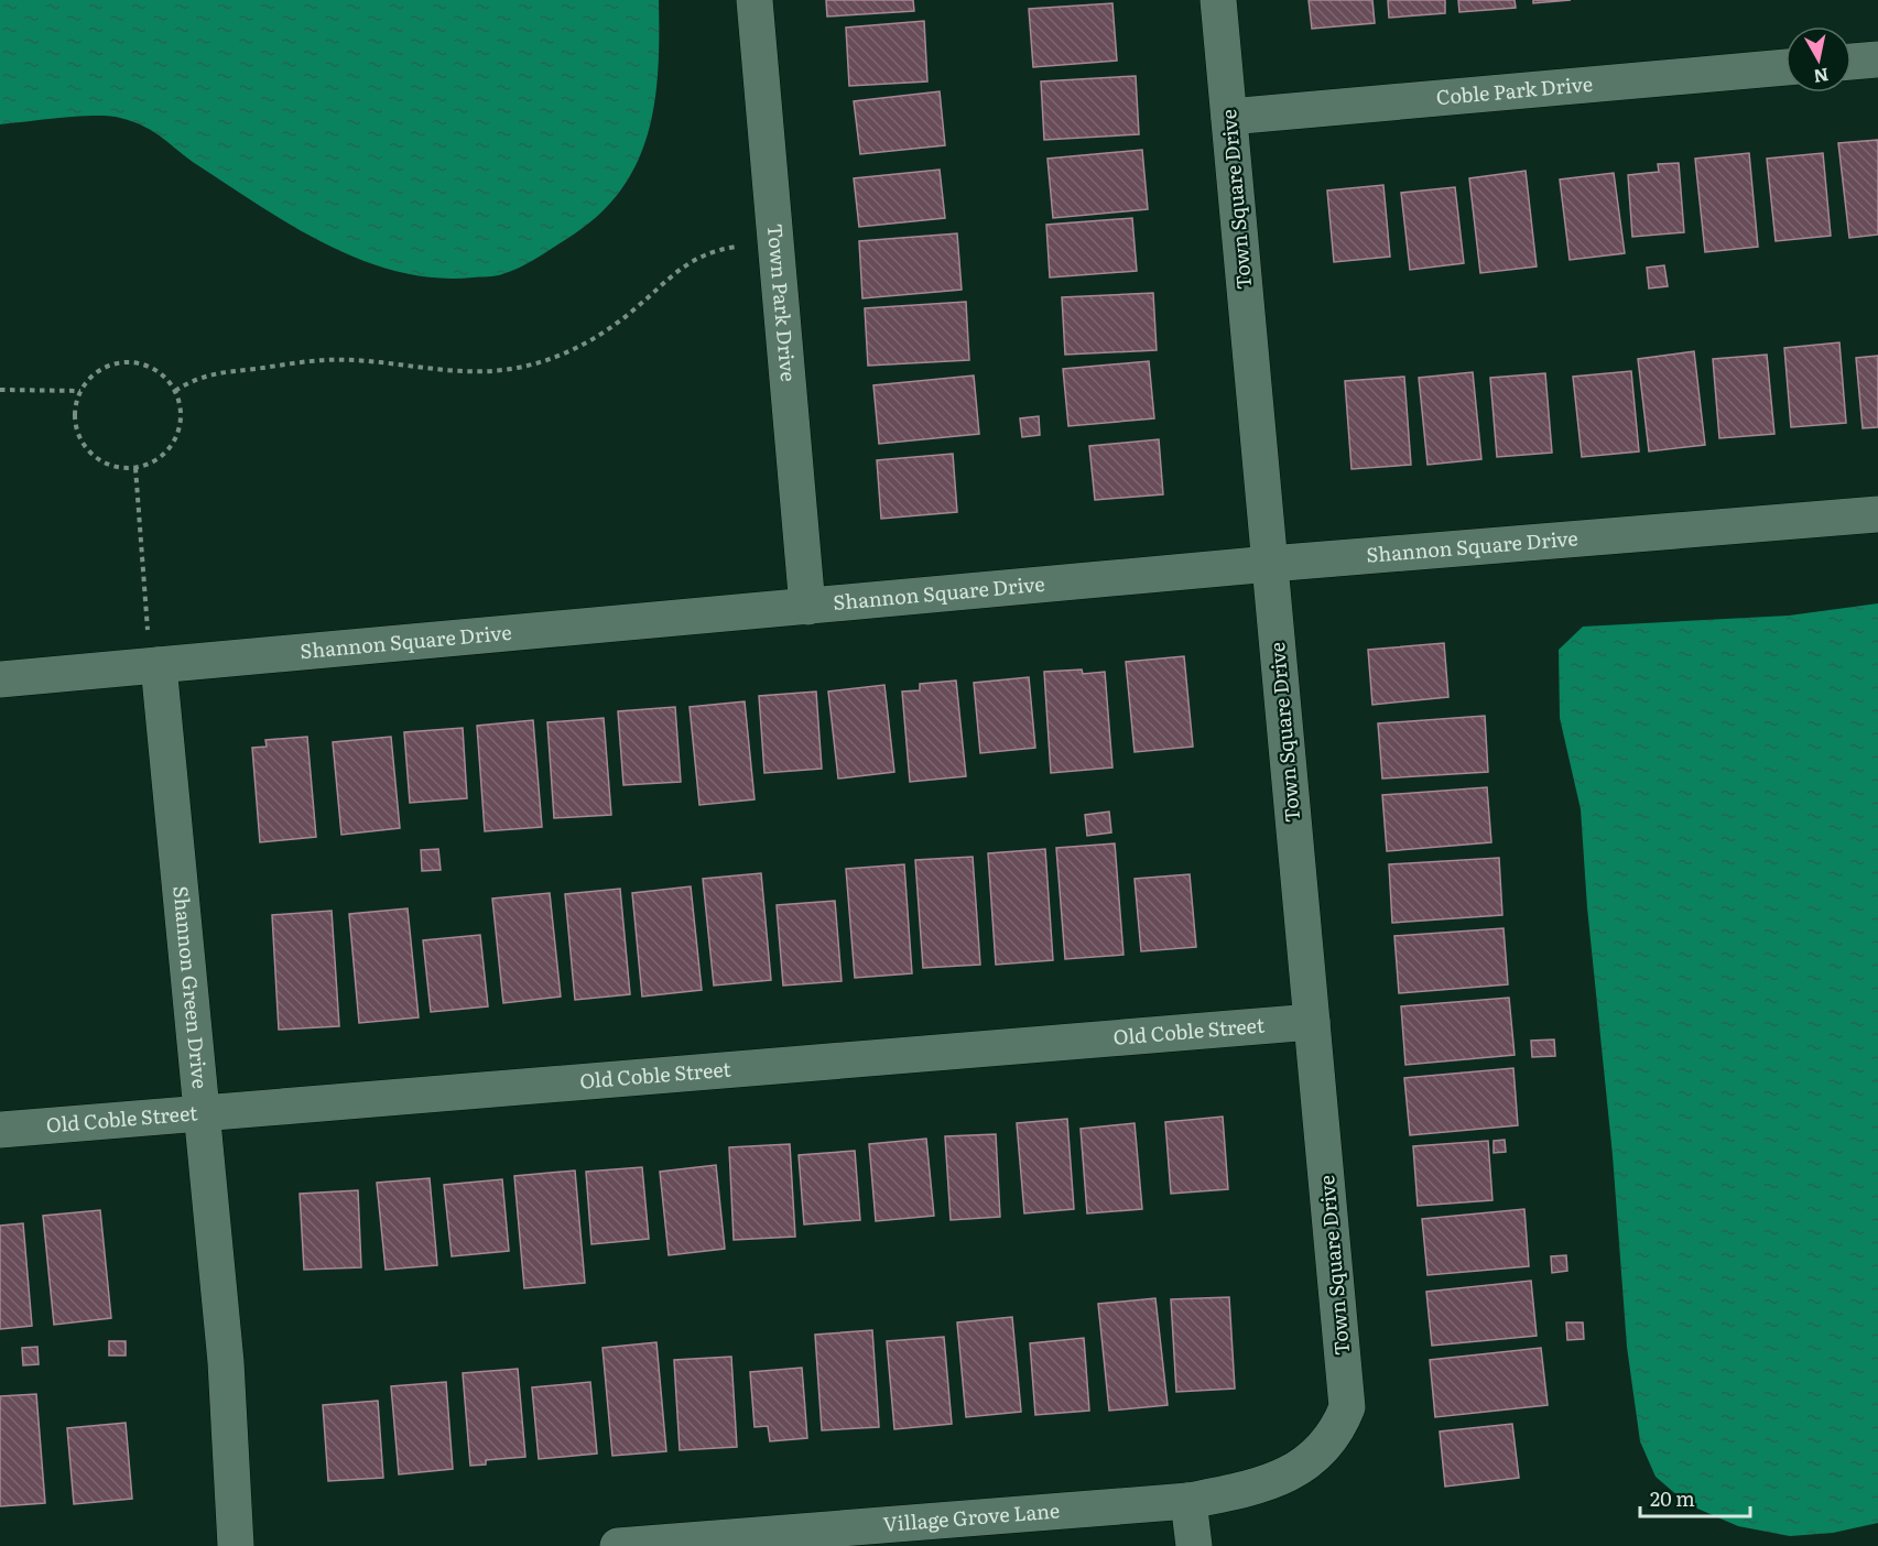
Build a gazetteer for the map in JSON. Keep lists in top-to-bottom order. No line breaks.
{"streets":{"street":["Coble Park Drive","Town Square Drive","Town Park Drive","Shannon Square Drive","Shannon Green Drive","Old Coble Street","Village Grove Lane"]},"crossings":[["Coble Park Drive","Town Square Drive"],["Town Square Drive","Shannon Square Drive"],["Town Square Drive","Old Coble Street"],["Town Square Drive","Village Grove Lane"],["Town Park Drive","Shannon Square Drive"],["Shannon Square Drive","Shannon Green Drive"],["Shannon Green Drive","Old Coble Street"]],"scale_bar":"20 m","north":"bottom"}
